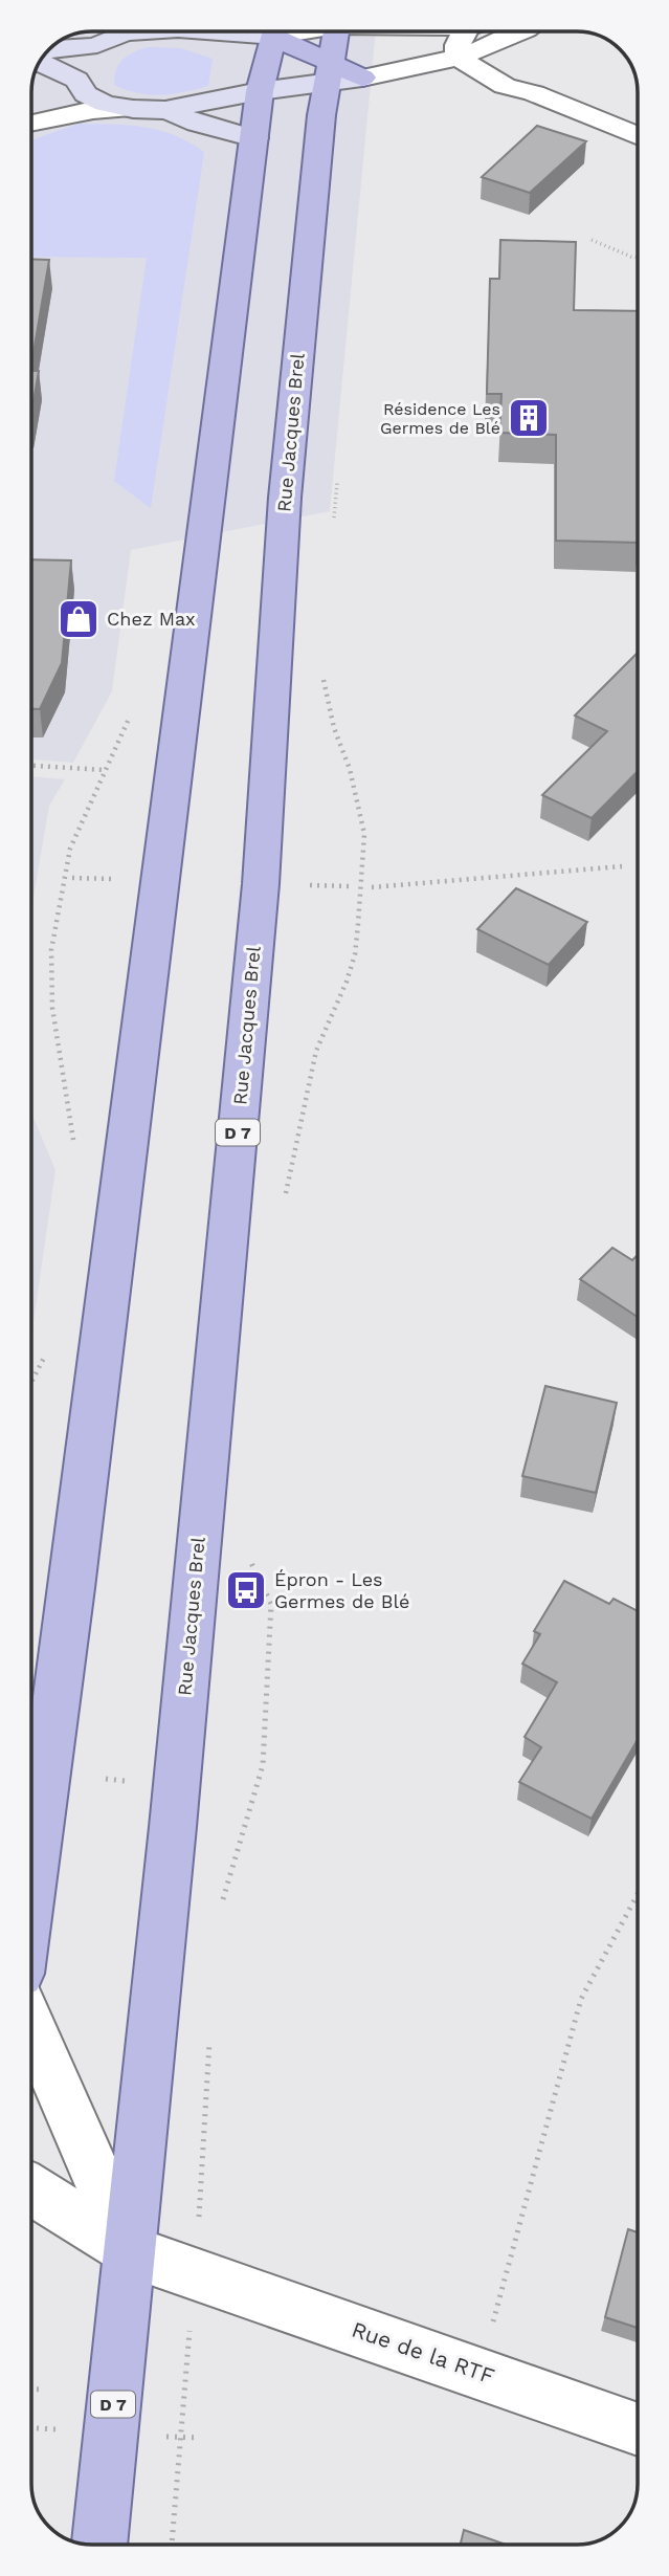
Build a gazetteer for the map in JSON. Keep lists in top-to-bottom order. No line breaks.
{"streets":{"main road":["Rue Jacques Brel","D 7"],"street":["Rue de la RTF"]},"crossings":[["Rue Jacques Brel","D 7"],["Rue Jacques Brel","Rue de la RTF"],["D 7","Rue de la RTF"]],"places":{"building":["Résidence Les Germes de Blé"],"shop":["Chez Max"],"bus stop":["Épron - Les Germes de Blé"]}}
